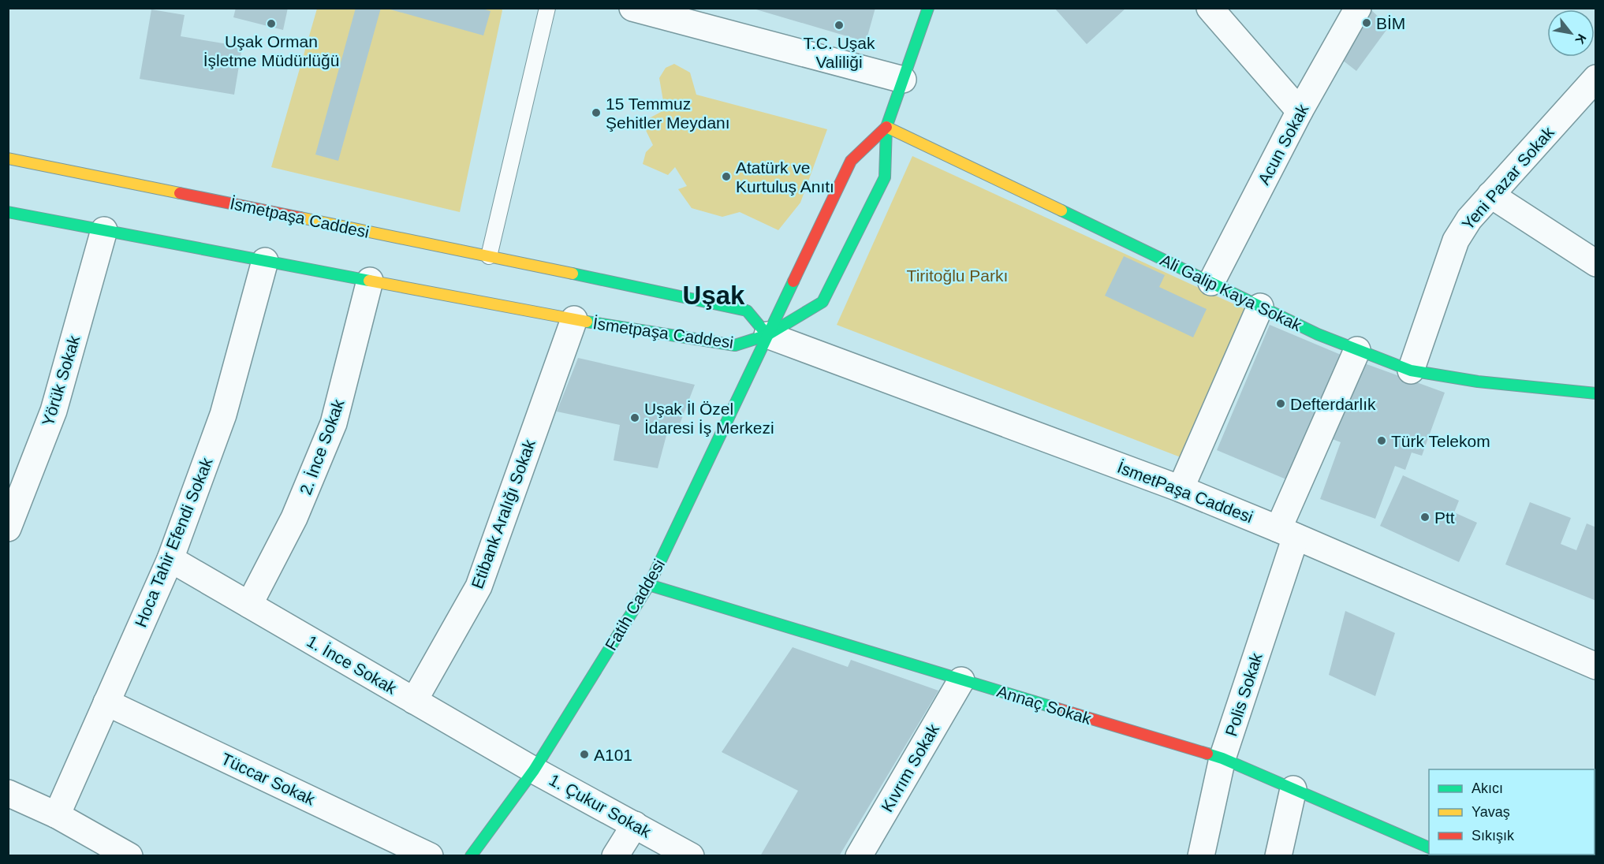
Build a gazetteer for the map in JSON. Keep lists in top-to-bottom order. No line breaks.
{"streets":{"main road":["İsmetpaşa Caddesi","Ali Galip Kaya Sokak","Fatih Caddesi","Annaç Sokak"],"street":["Acun Sokak","Yeni Pazar Sokak","Yörük Sokak","2. İnce Sokak","İsmetPaşa Caddesi","Etibank Aralığı Sokak","Hoca Tahir Efendi Sokak","1. İnce Sokak","Polis Sokak","Kıvrım Sokak","Tüccar Sokak","1. Çukur Sokak"]},"crossings":[["Acun Sokak","Ali Galip Kaya Sokak"],["Yeni Pazar Sokak","Ali Galip Kaya Sokak"],["İsmetpaşa Caddesi","Yörük Sokak"],["İsmetpaşa Caddesi","2. İnce Sokak"],["İsmetpaşa Caddesi","İsmetPaşa Caddesi"],["İsmetpaşa Caddesi","Etibank Aralığı Sokak"],["İsmetpaşa Caddesi","Hoca Tahir Efendi Sokak"],["İsmetpaşa Caddesi","Fatih Caddesi"],["Ali Galip Kaya Sokak","Fatih Caddesi"],["Ali Galip Kaya Sokak","Polis Sokak"],["2. İnce Sokak","1. İnce Sokak"],["İsmetPaşa Caddesi","Fatih Caddesi"],["İsmetPaşa Caddesi","Polis Sokak"],["Etibank Aralığı Sokak","1. İnce Sokak"],["Hoca Tahir Efendi Sokak","1. İnce Sokak"],["Hoca Tahir Efendi Sokak","Tüccar Sokak"],["Fatih Caddesi","1. İnce Sokak"],["Fatih Caddesi","Annaç Sokak"],["Fatih Caddesi","1. Çukur Sokak"],["1. İnce Sokak","1. Çukur Sokak"],["Polis Sokak","Annaç Sokak"],["Annaç Sokak","Kıvrım Sokak"]],"districts":["Uşak"],"parks":["Tiritoğlu Parkı"],"places":["BİM","Uşak Orman İşletme Müdürlüğü","T.C. Uşak Valiliği","15 Temmuz Şehitler Meydanı","Atatürk ve Kurtuluş Anıtı","Defterdarlık","Uşak İl Özel İdaresi İş Merkezi","Türk Telekom","Ptt","A101"],"legend":["Akıcı","Yavaş","Sıkışık"],"north":"bottom right"}
